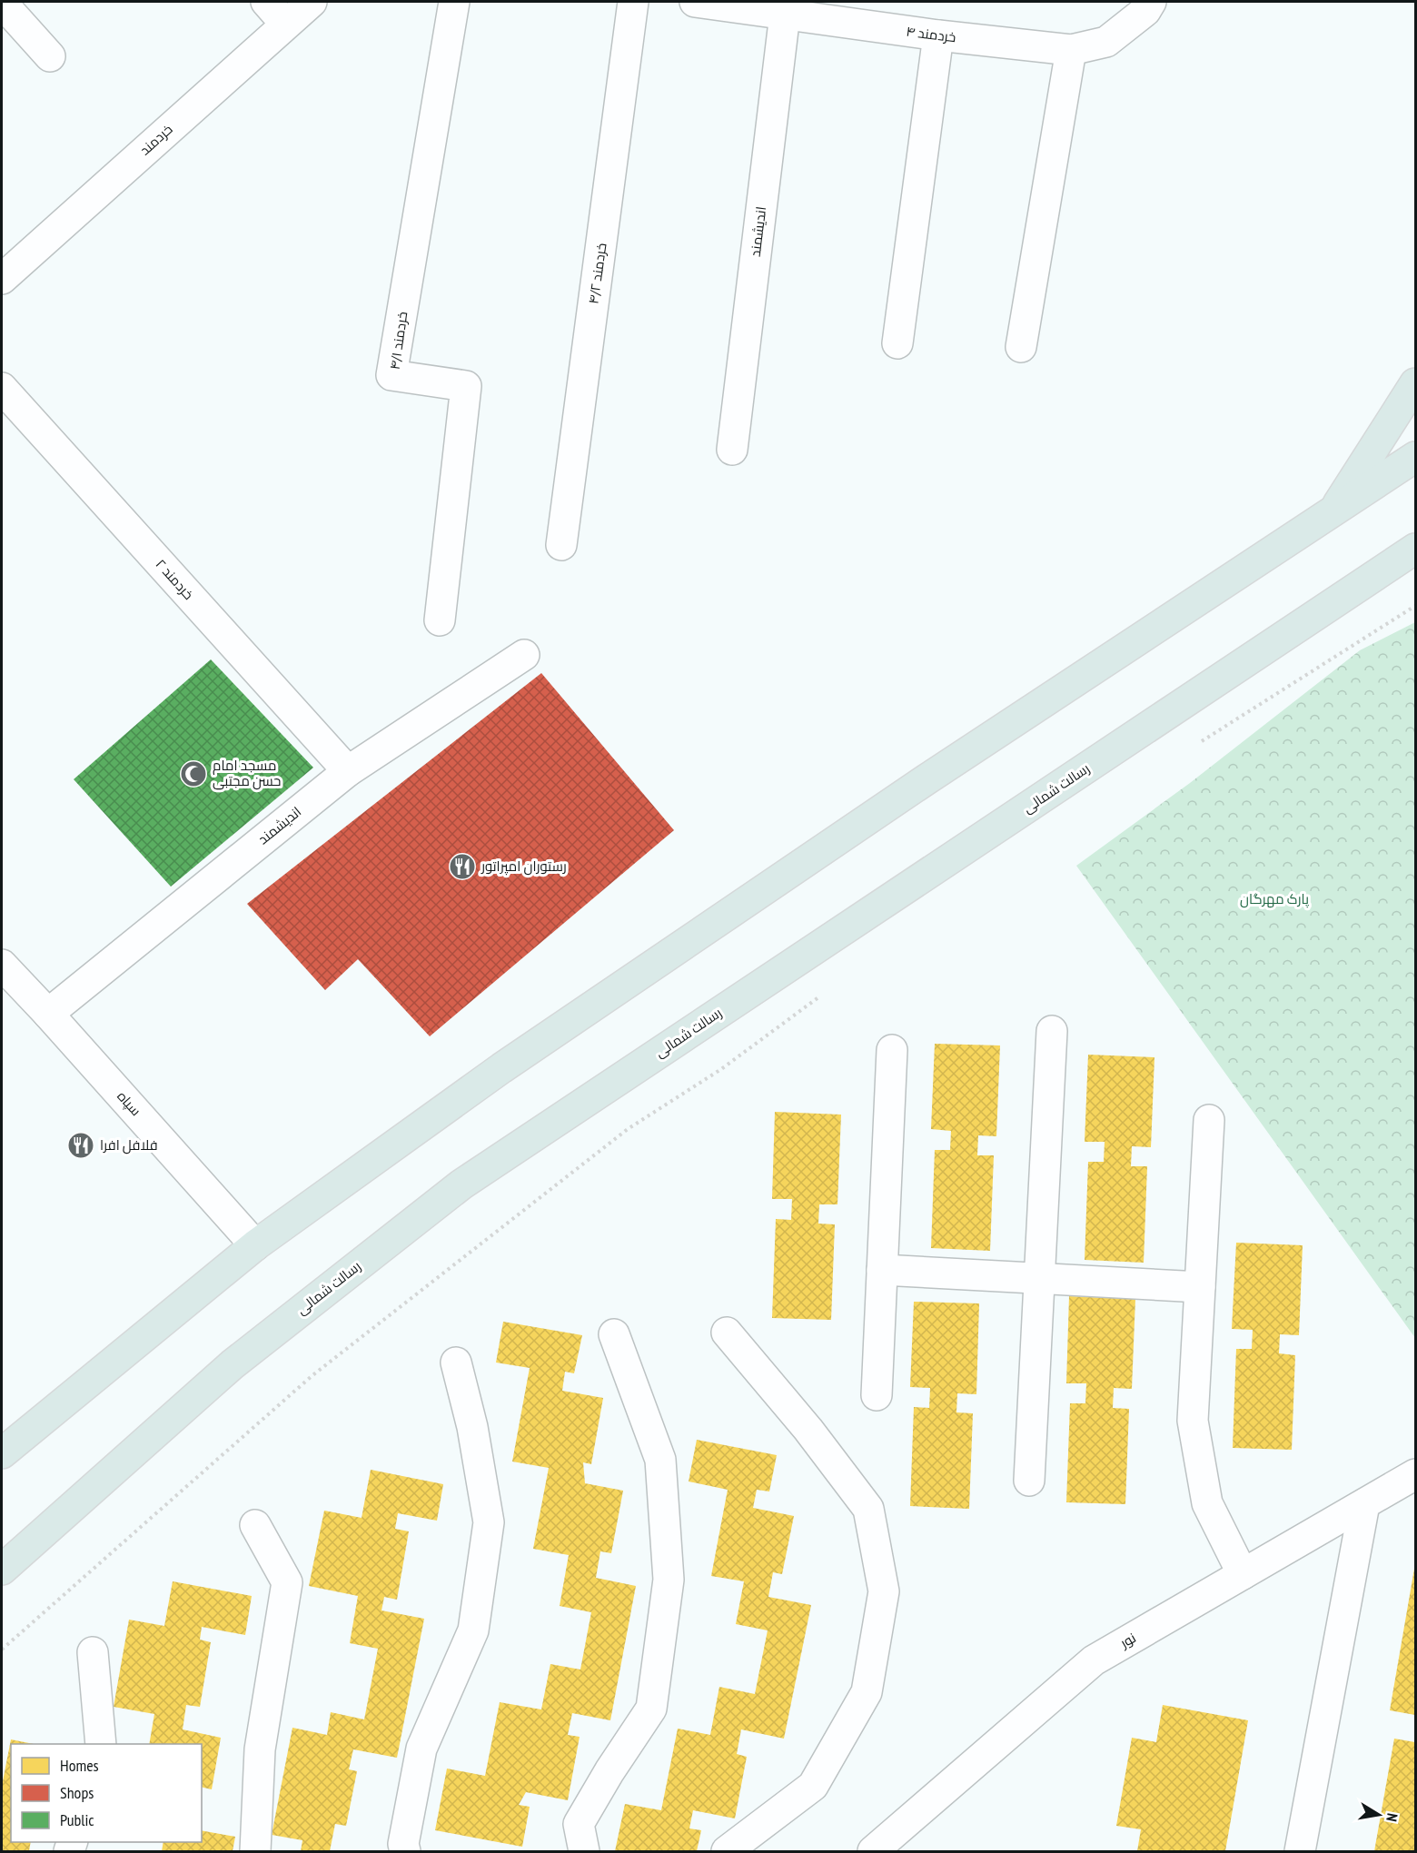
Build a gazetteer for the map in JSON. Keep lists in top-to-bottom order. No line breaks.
{"streets":{"main road":["رسالت شمالی"],"street":["خردمند ۴","خردمند","اندیشمند","خردمند ۴/۲","خردمند ۴/۱","خردمند ۲","سپاه","نور"]},"crossings":[["خردمند ۴","اندیشمند"],["اندیشمند","خردمند ۲"],["اندیشمند","سپاه"]],"parks":["پارک مهرگان"],"places":{"mosque":["مسجد امام حسن مجتبی"],"restaurant":["رستوران امپراتور","فلافل افرا"]},"legend":["Homes","Shops","Public"],"north":"right"}
